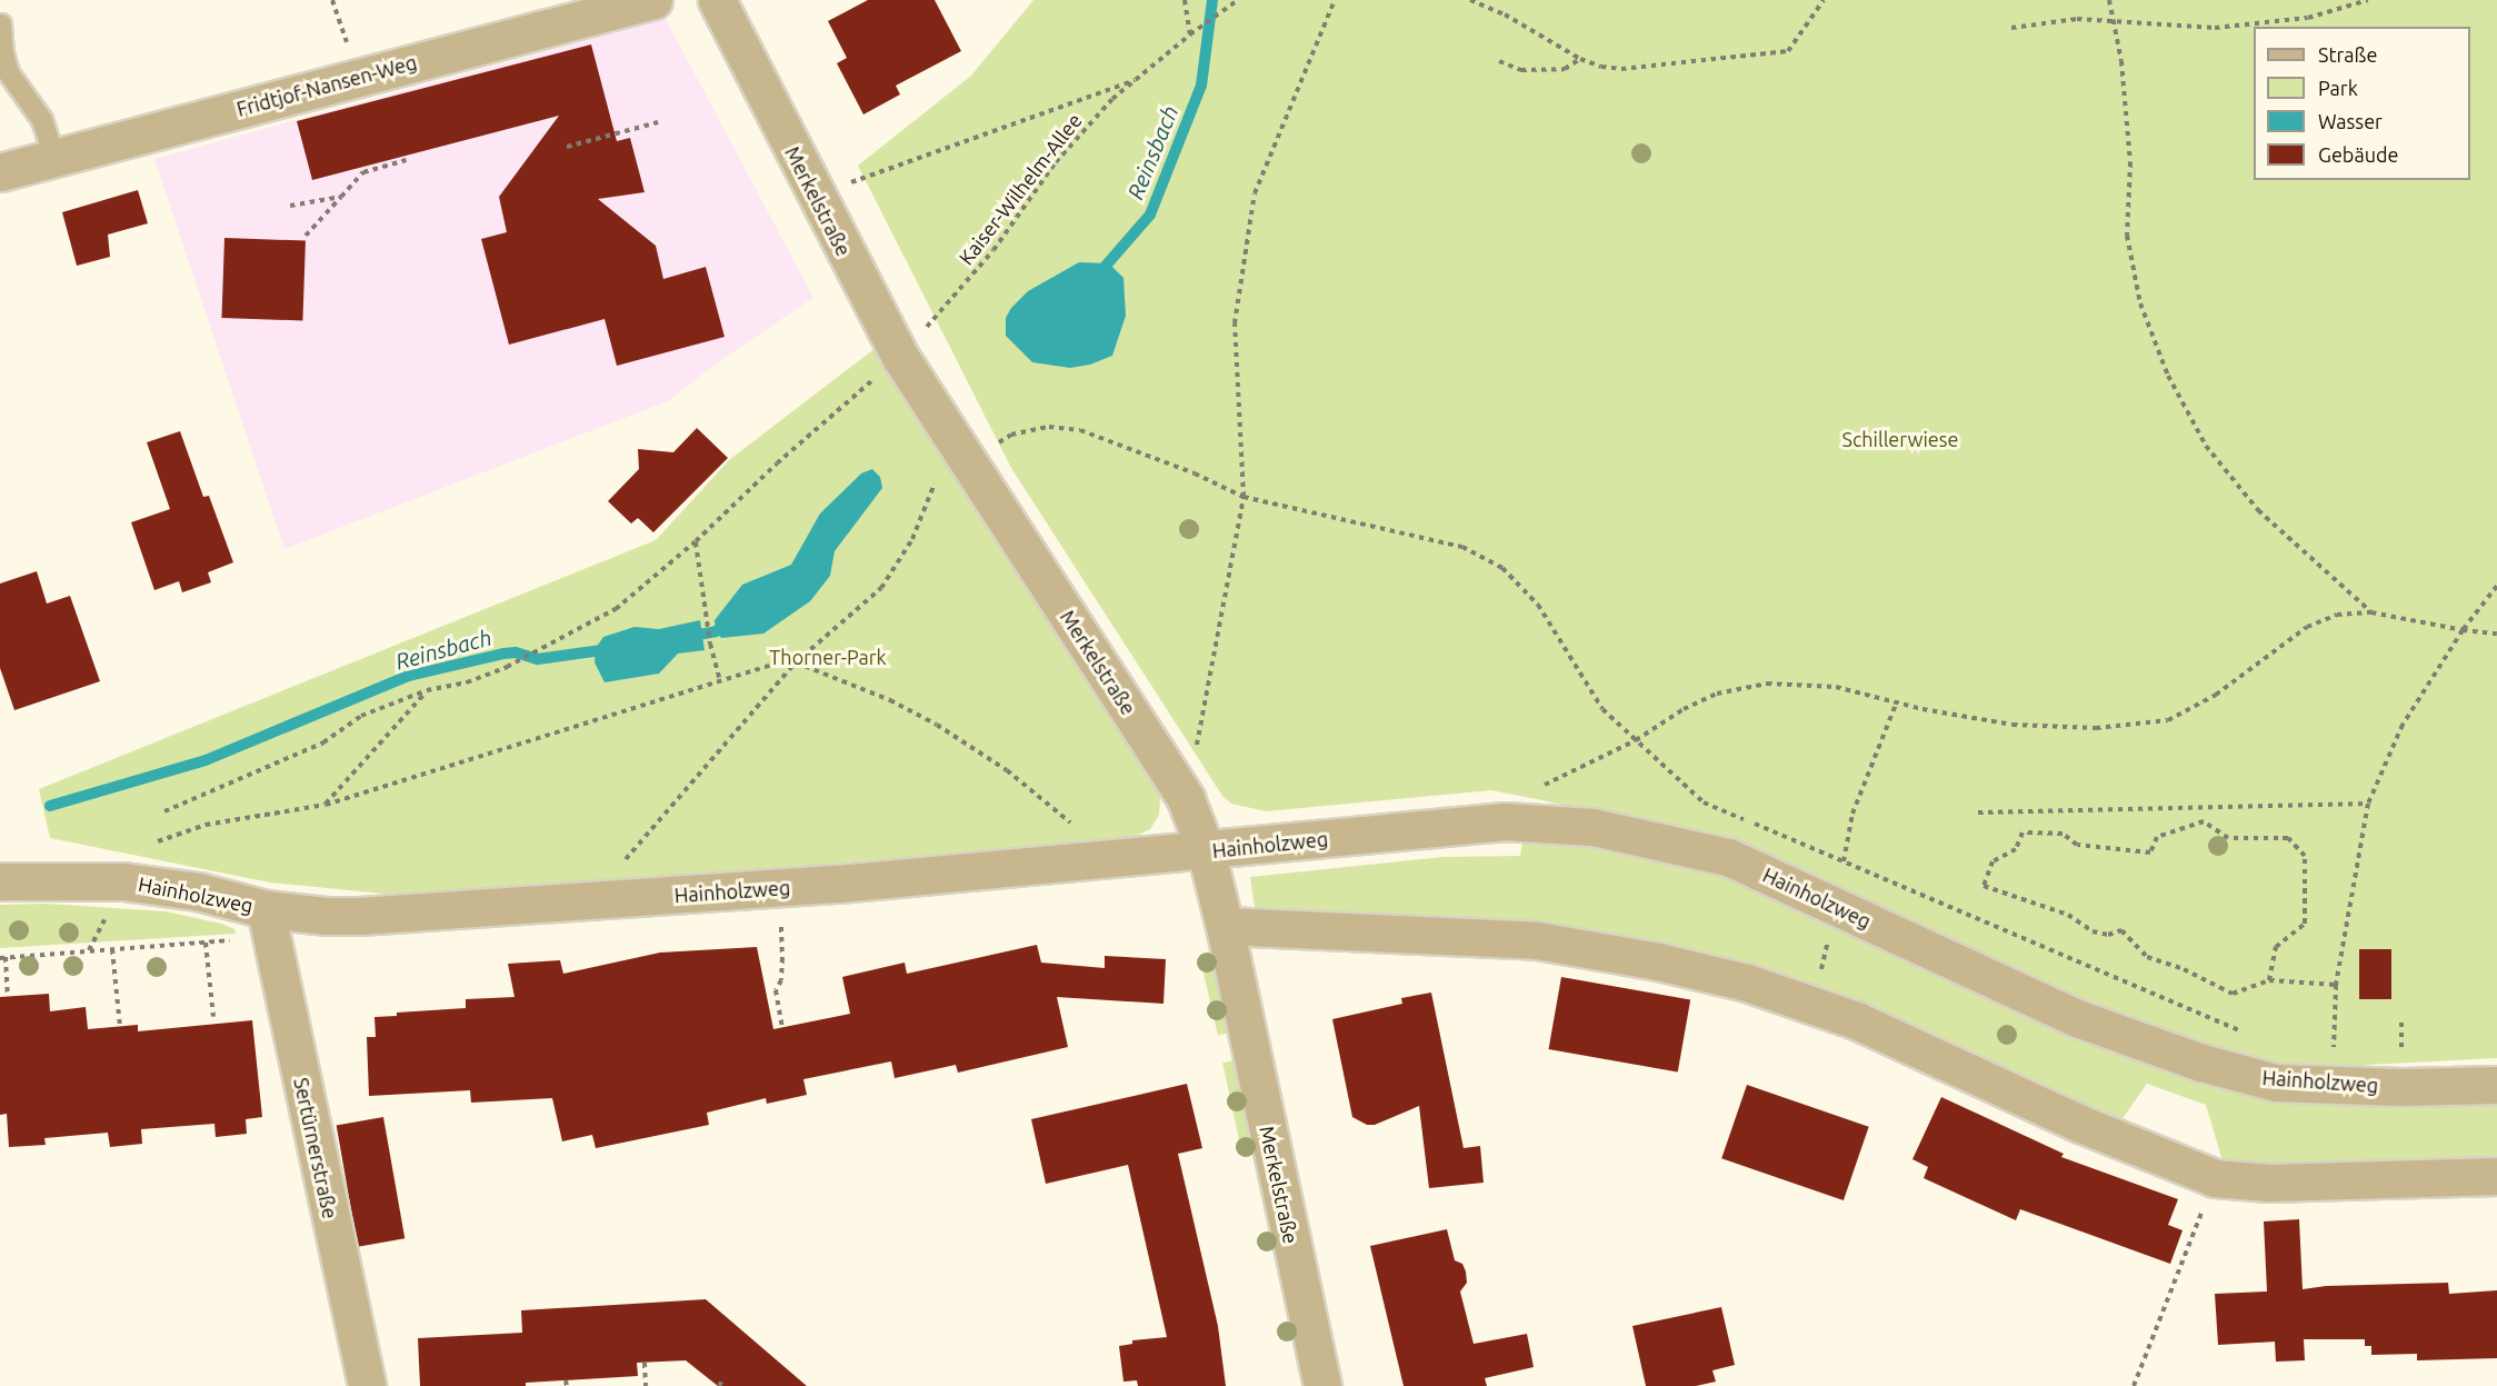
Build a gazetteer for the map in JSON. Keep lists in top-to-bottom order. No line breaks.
{"streets":{"street":["Fridtjof-Nansen-Weg","Merkelstraße","Hainholzweg","Sertürnerstraße"],"path":["Kaiser-Wilhelm-Allee"]},"crossings":[["Kaiser-Wilhelm-Allee","Merkelstraße"],["Merkelstraße","Hainholzweg"],["Hainholzweg","Sertürnerstraße"]],"water":["Reinsbach"],"parks":["Schillerwiese","Thorner-Park"],"legend":["Straße","Park","Wasser","Gebäude"]}
